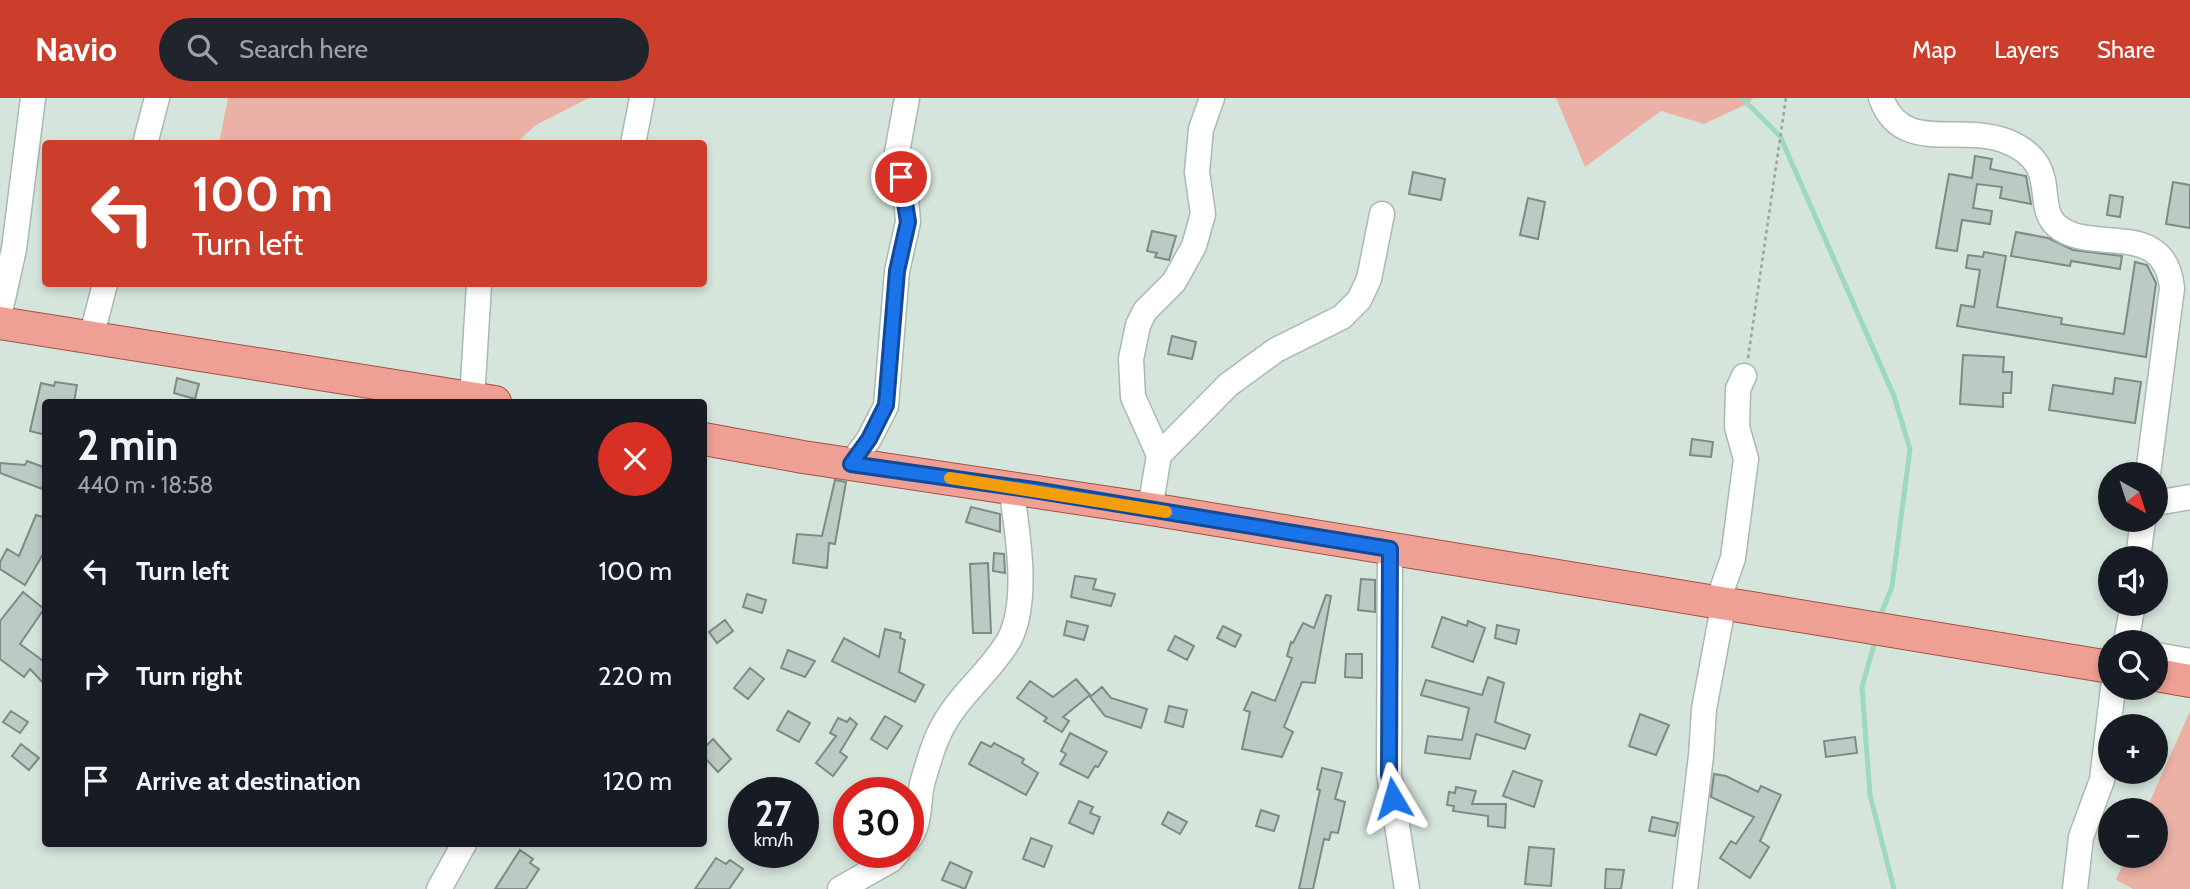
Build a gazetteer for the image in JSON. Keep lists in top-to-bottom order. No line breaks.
{"north":"bottom right","page":{"header":"Navio","search":"Search here","nav":["Map","Layers","Share"],"turn":["100 m","Turn left"],"heading":["2 min","440 m · 18:58"],"map_buttons":["+","−"],"list":[{"name":"Turn left","value":"100 m"},{"name":"Turn right","value":"220 m"},{"name":"Arrive at destination","value":"120 m"}],"speed":"27 km/h","limit":"30"}}
